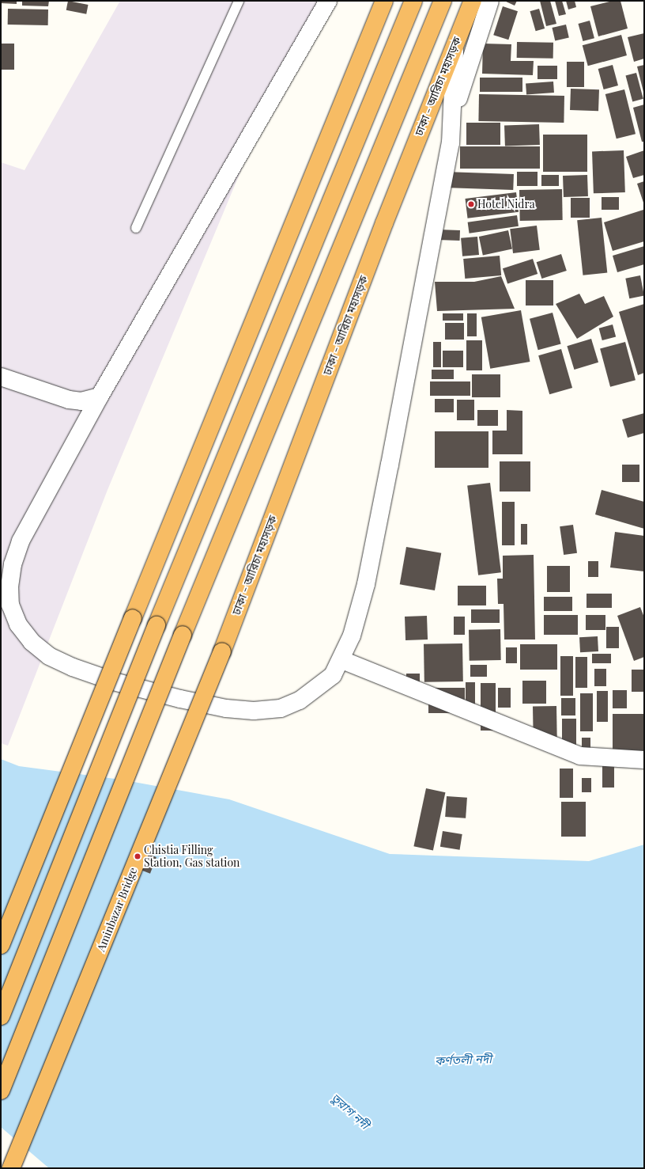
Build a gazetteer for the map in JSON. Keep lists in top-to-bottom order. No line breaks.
{"streets":{"highway":["ঢাকা - আরিচা মহাসড়ক","Aminbazar Bridge"]},"crossings":[["ঢাকা - আরিচা মহাসড়ক","Aminbazar Bridge"]],"water":["কর্ণতলী নদী","তুরাগ নদী"],"places":["Hotel Nidra","Chistia Filling Station, Gas station"]}
